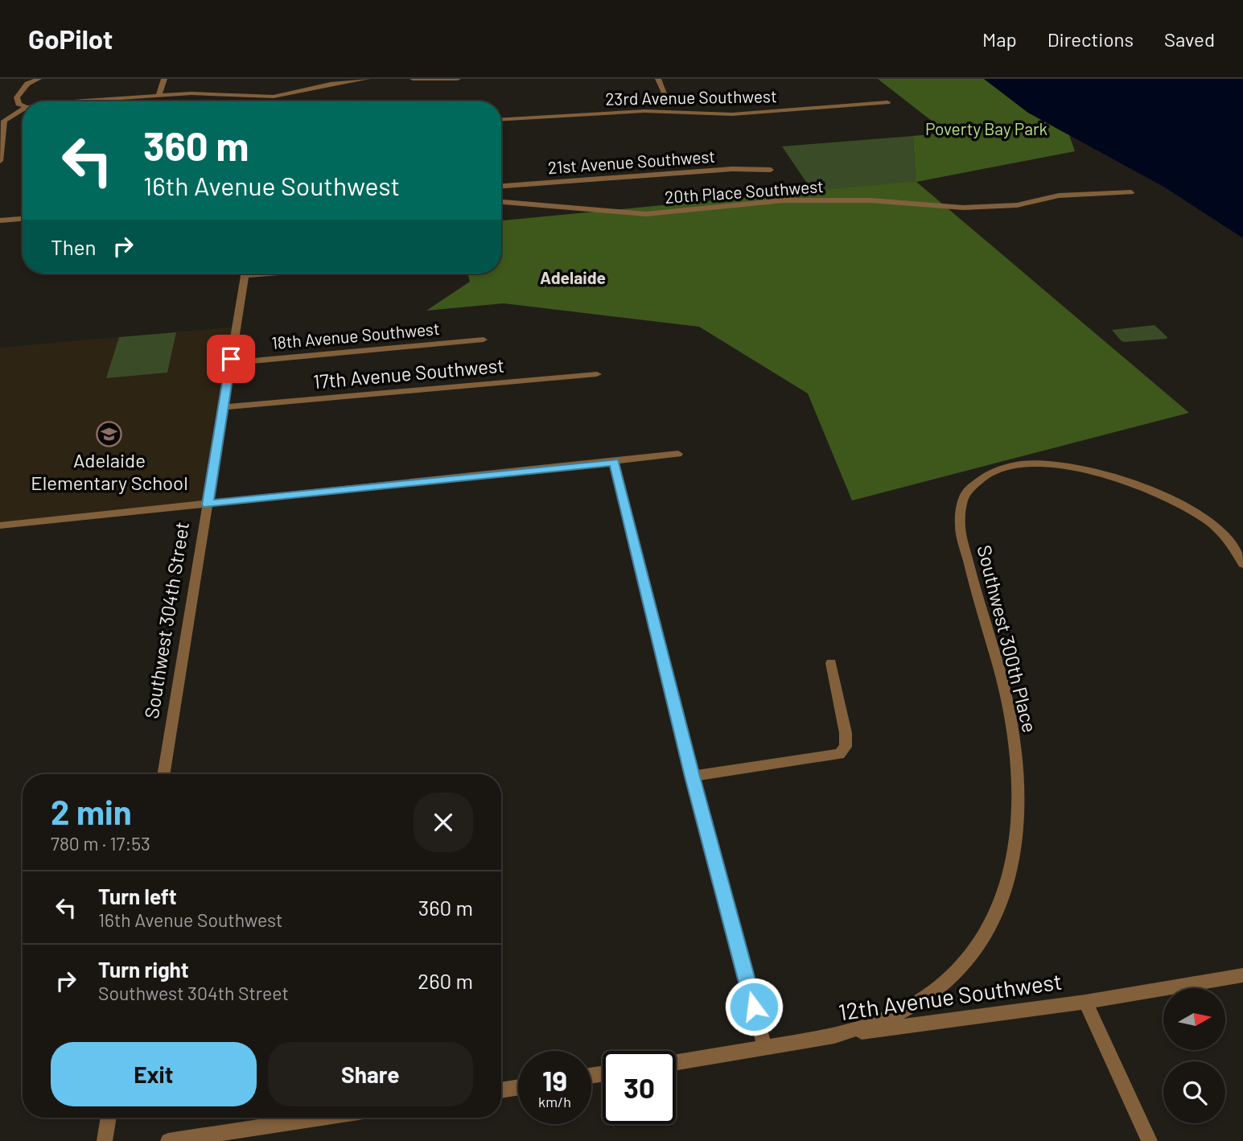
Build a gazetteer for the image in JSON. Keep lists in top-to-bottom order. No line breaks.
{"streets":{"street":["23rd Avenue Southwest","21st Avenue Southwest","20th Place Southwest","18th Avenue Southwest","17th Avenue Southwest","Southwest 304th Street","Southwest 300th Place","12th Avenue Southwest"]},"crossings":[["18th Avenue Southwest","Southwest 304th Street"],["17th Avenue Southwest","Southwest 304th Street"],["Southwest 300th Place","12th Avenue Southwest"]],"districts":["Adelaide"],"parks":["Poverty Bay Park"],"places":{"school or university":["Adelaide Elementary School"]},"north":"right","page":{"header":"GoPilot","nav":["Map","Directions","Saved"],"turn":["360 m","16th Avenue Southwest"],"then":"Then","heading":["2 min","780 m · 17:53"],"list":[{"name":"Turn left","note":"16th Avenue Southwest","value":"360 m"},{"name":"Turn right","note":"Southwest 304th Street","value":"260 m"}],"buttons":["Exit","Share"],"speed":"19 km/h","limit":"30"}}
